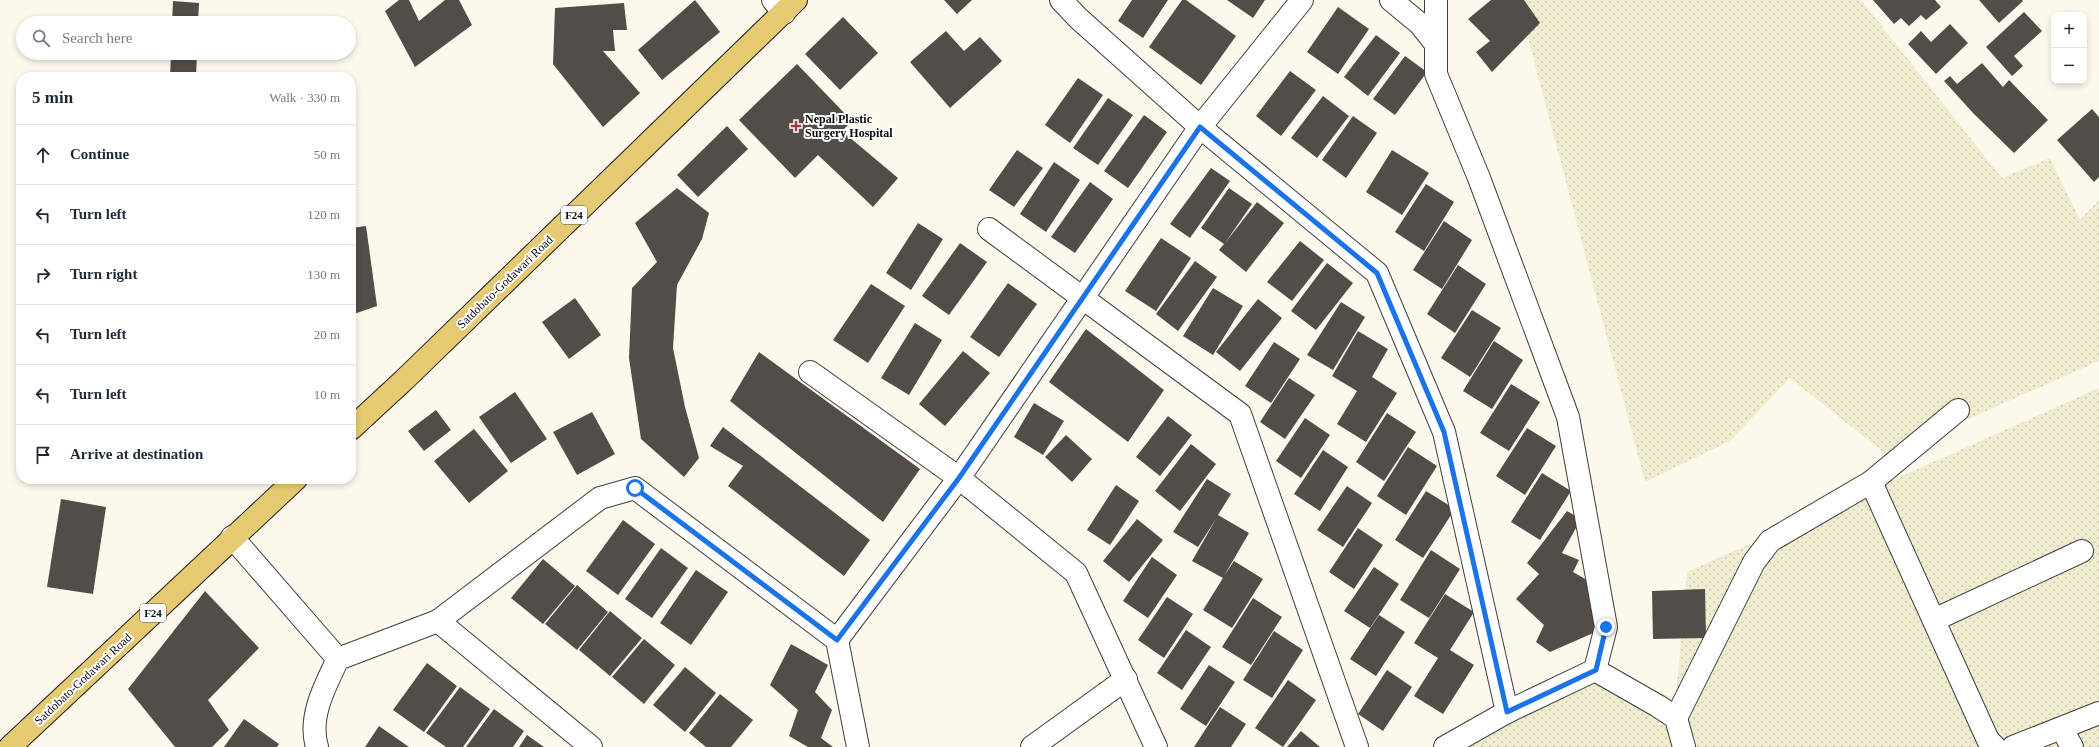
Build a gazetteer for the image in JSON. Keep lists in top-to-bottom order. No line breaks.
{"streets":{"main road":["F24","Satdobato-Godawari Road"]},"places":{"health":["Nepal Plastic Surgery Hospital"]},"page":{"map_buttons":["+","−"],"search":"Search here","heading":["5 min","Walk · 330 m"],"list":[["Continue","50 m"],["Turn left","120 m"],["Turn right","130 m"],["Turn left","20 m"],["Turn left","10 m"],"Arrive at destination"]}}
